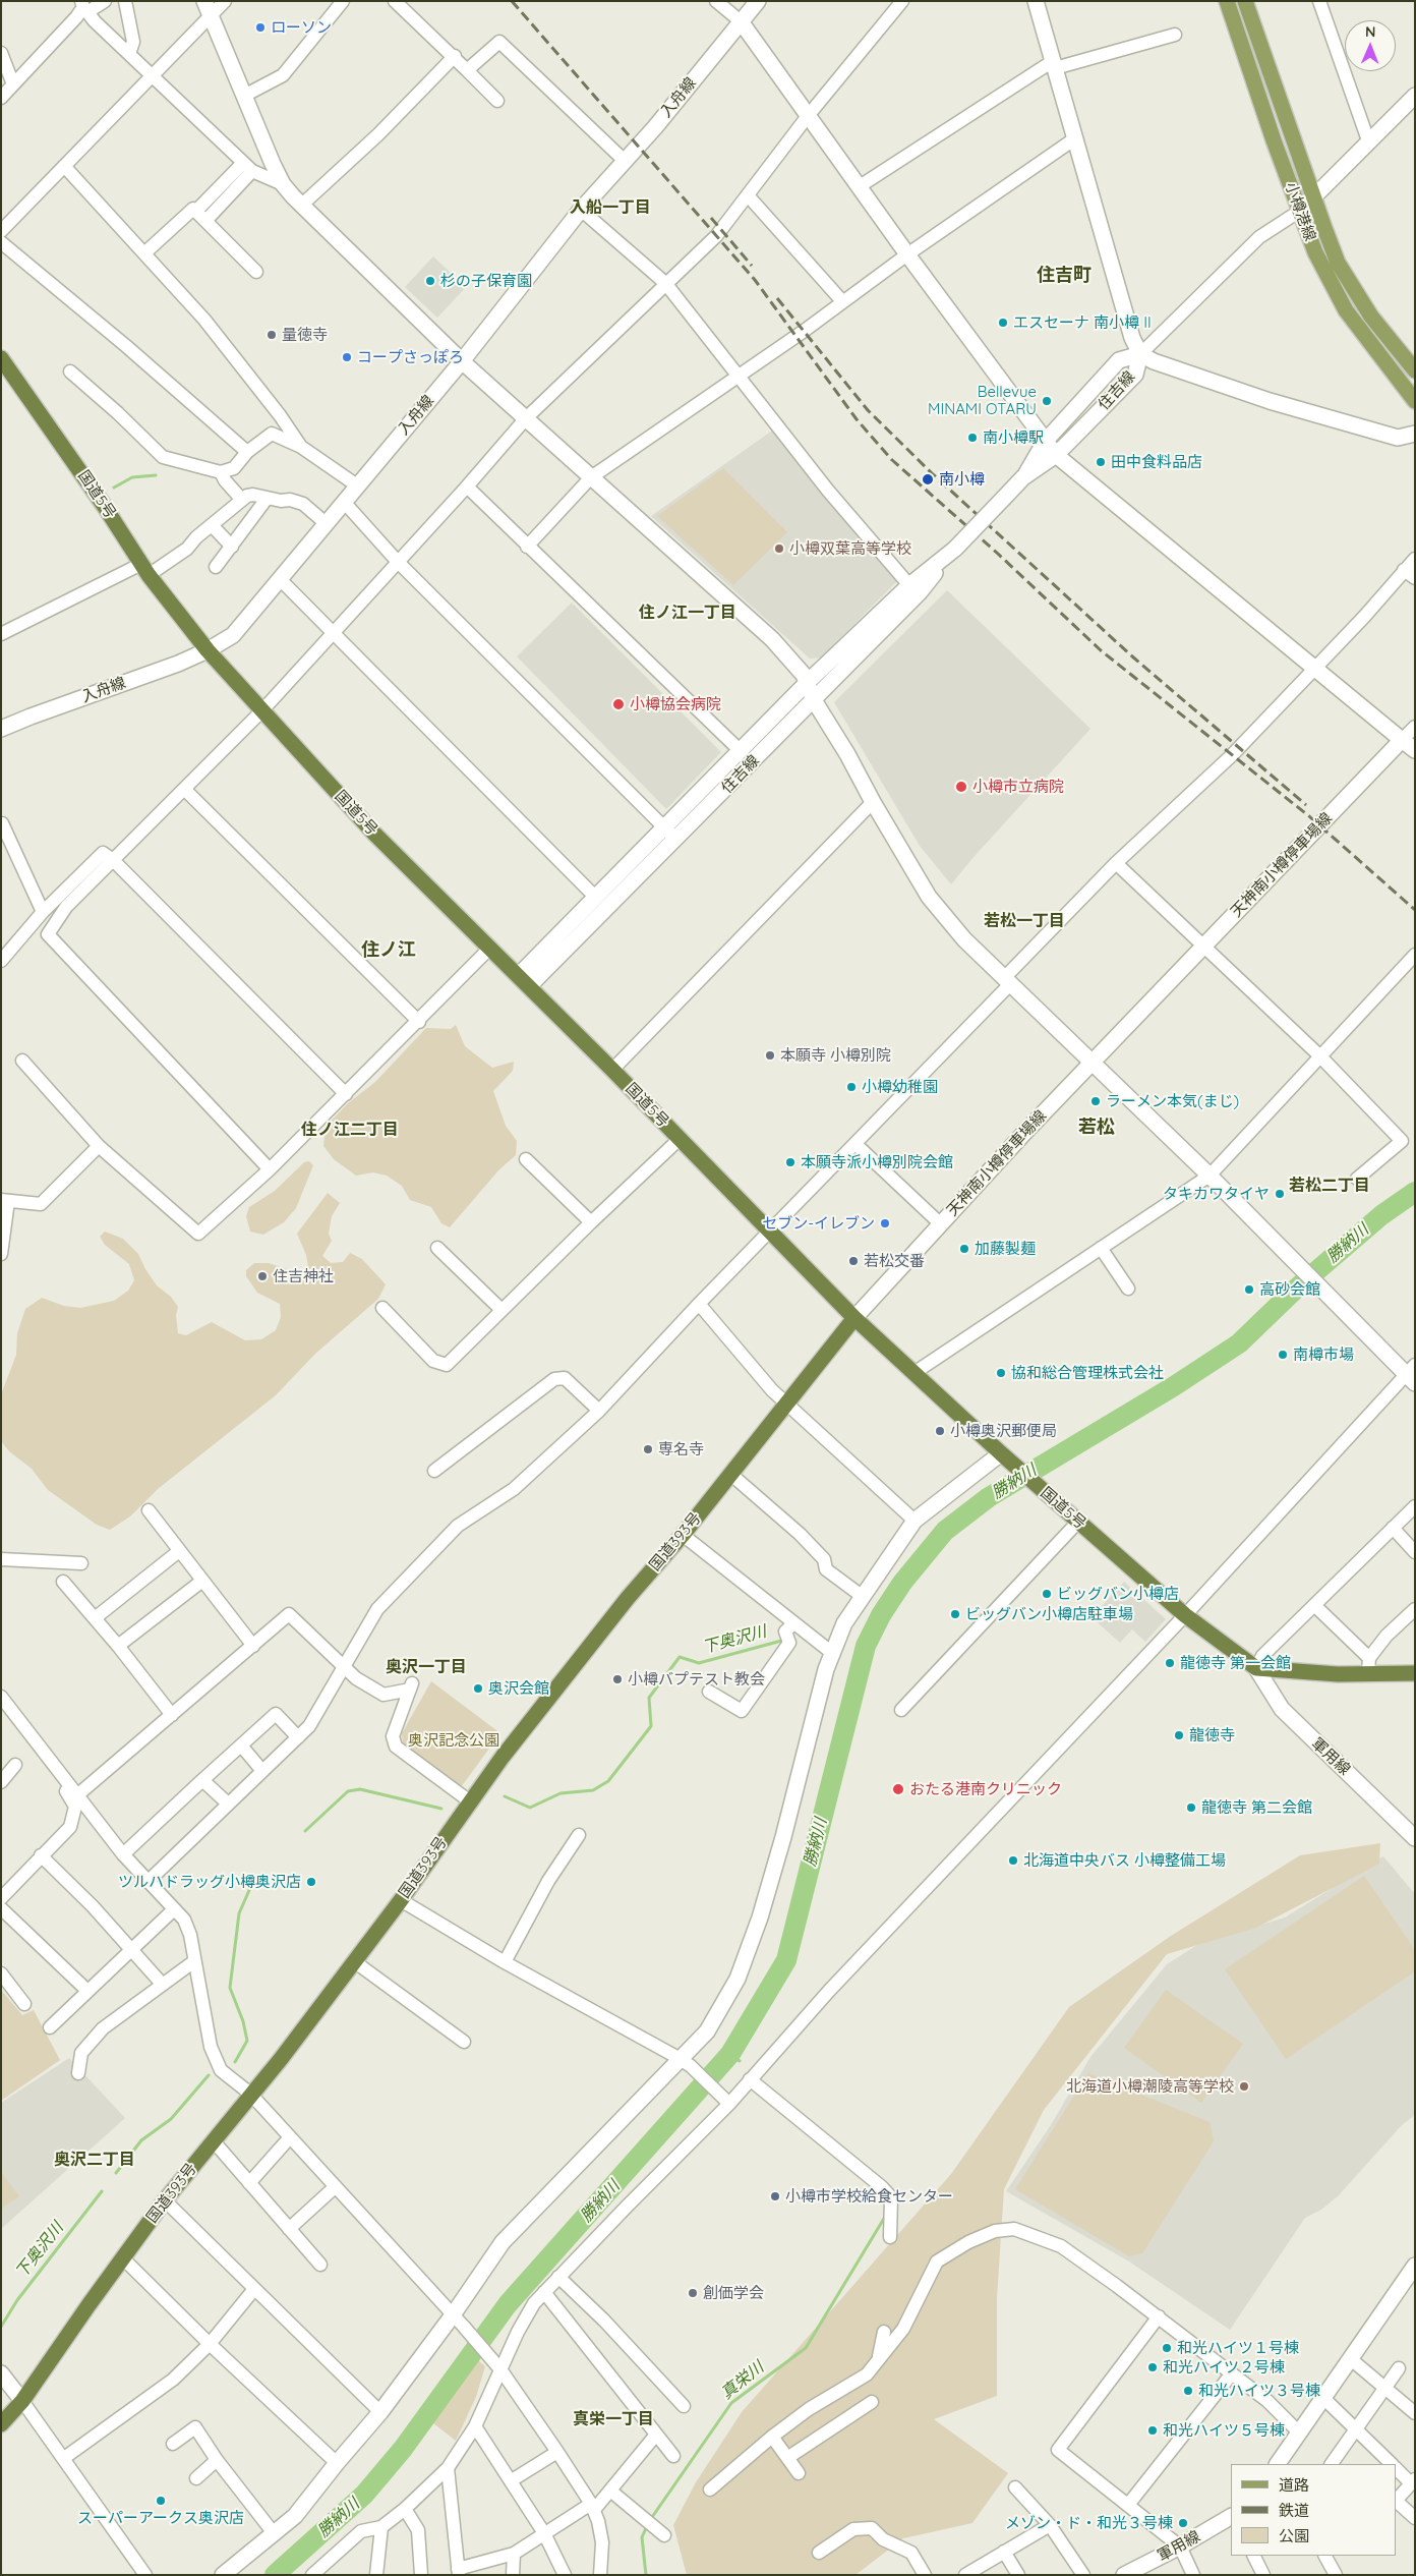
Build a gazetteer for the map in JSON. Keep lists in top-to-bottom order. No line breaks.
{"streets":{"highway":["国道5号","国道393号"],"main road":["小樽港線"],"street":["入舟線","住吉線","天神南小樽停車場線","軍用線"]},"crossings":[["入舟線","国道5号"],["住吉線","国道5号"],["国道5号","天神南小樽停車場線"],["国道5号","国道393号"],["国道5号","軍用線"],["天神南小樽停車場線","国道393号"]],"districts":["入船一丁目","住吉町","住ノ江一丁目","若松一丁目","住ノ江","若松","住ノ江二丁目","若松二丁目","奥沢一丁目","奥沢二丁目","真栄一丁目"],"water":["勝納川","下奥沢川","真栄川"],"parks":["奥沢記念公園"],"places":["ローソン","杉の子保育園","エスセーナ 南小樽 II","量徳寺","コープさっぽろ","Bellevue MINAMI OTARU","南小樽駅","田中食料品店","南小樽","小樽双葉高等学校","小樽協会病院","小樽市立病院","本願寺 小樽別院","小樽幼稚園","ラーメン本気(まじ)","本願寺派小樽別院会館","タキカワタイヤ","セブン-イレブン","加藤製麺","若松交番","住吉神社","高砂会館","南樽市場","協和総合管理株式会社","小樽奥沢郵便局","専名寺","ビッグバン小樽店","ビッグバン小樽店駐車場","龍徳寺 第一会館","小樽バプテスト教会","奥沢会館","龍徳寺","おたる港南クリニック","龍徳寺 第二会館","北海道中央バス 小樽整備工場","ツルハドラッグ小樽奥沢店","北海道小樽潮陵高等学校","小樽市学校給食センター","創価学会","和光ハイツ１号棟","和光ハイツ２号棟","和光ハイツ３号棟","和光ハイツ５号棟","スーパーアークス奥沢店","メゾン・ド・和光３号棟"],"legend":["道路","鉄道","公園"],"north":"top"}
